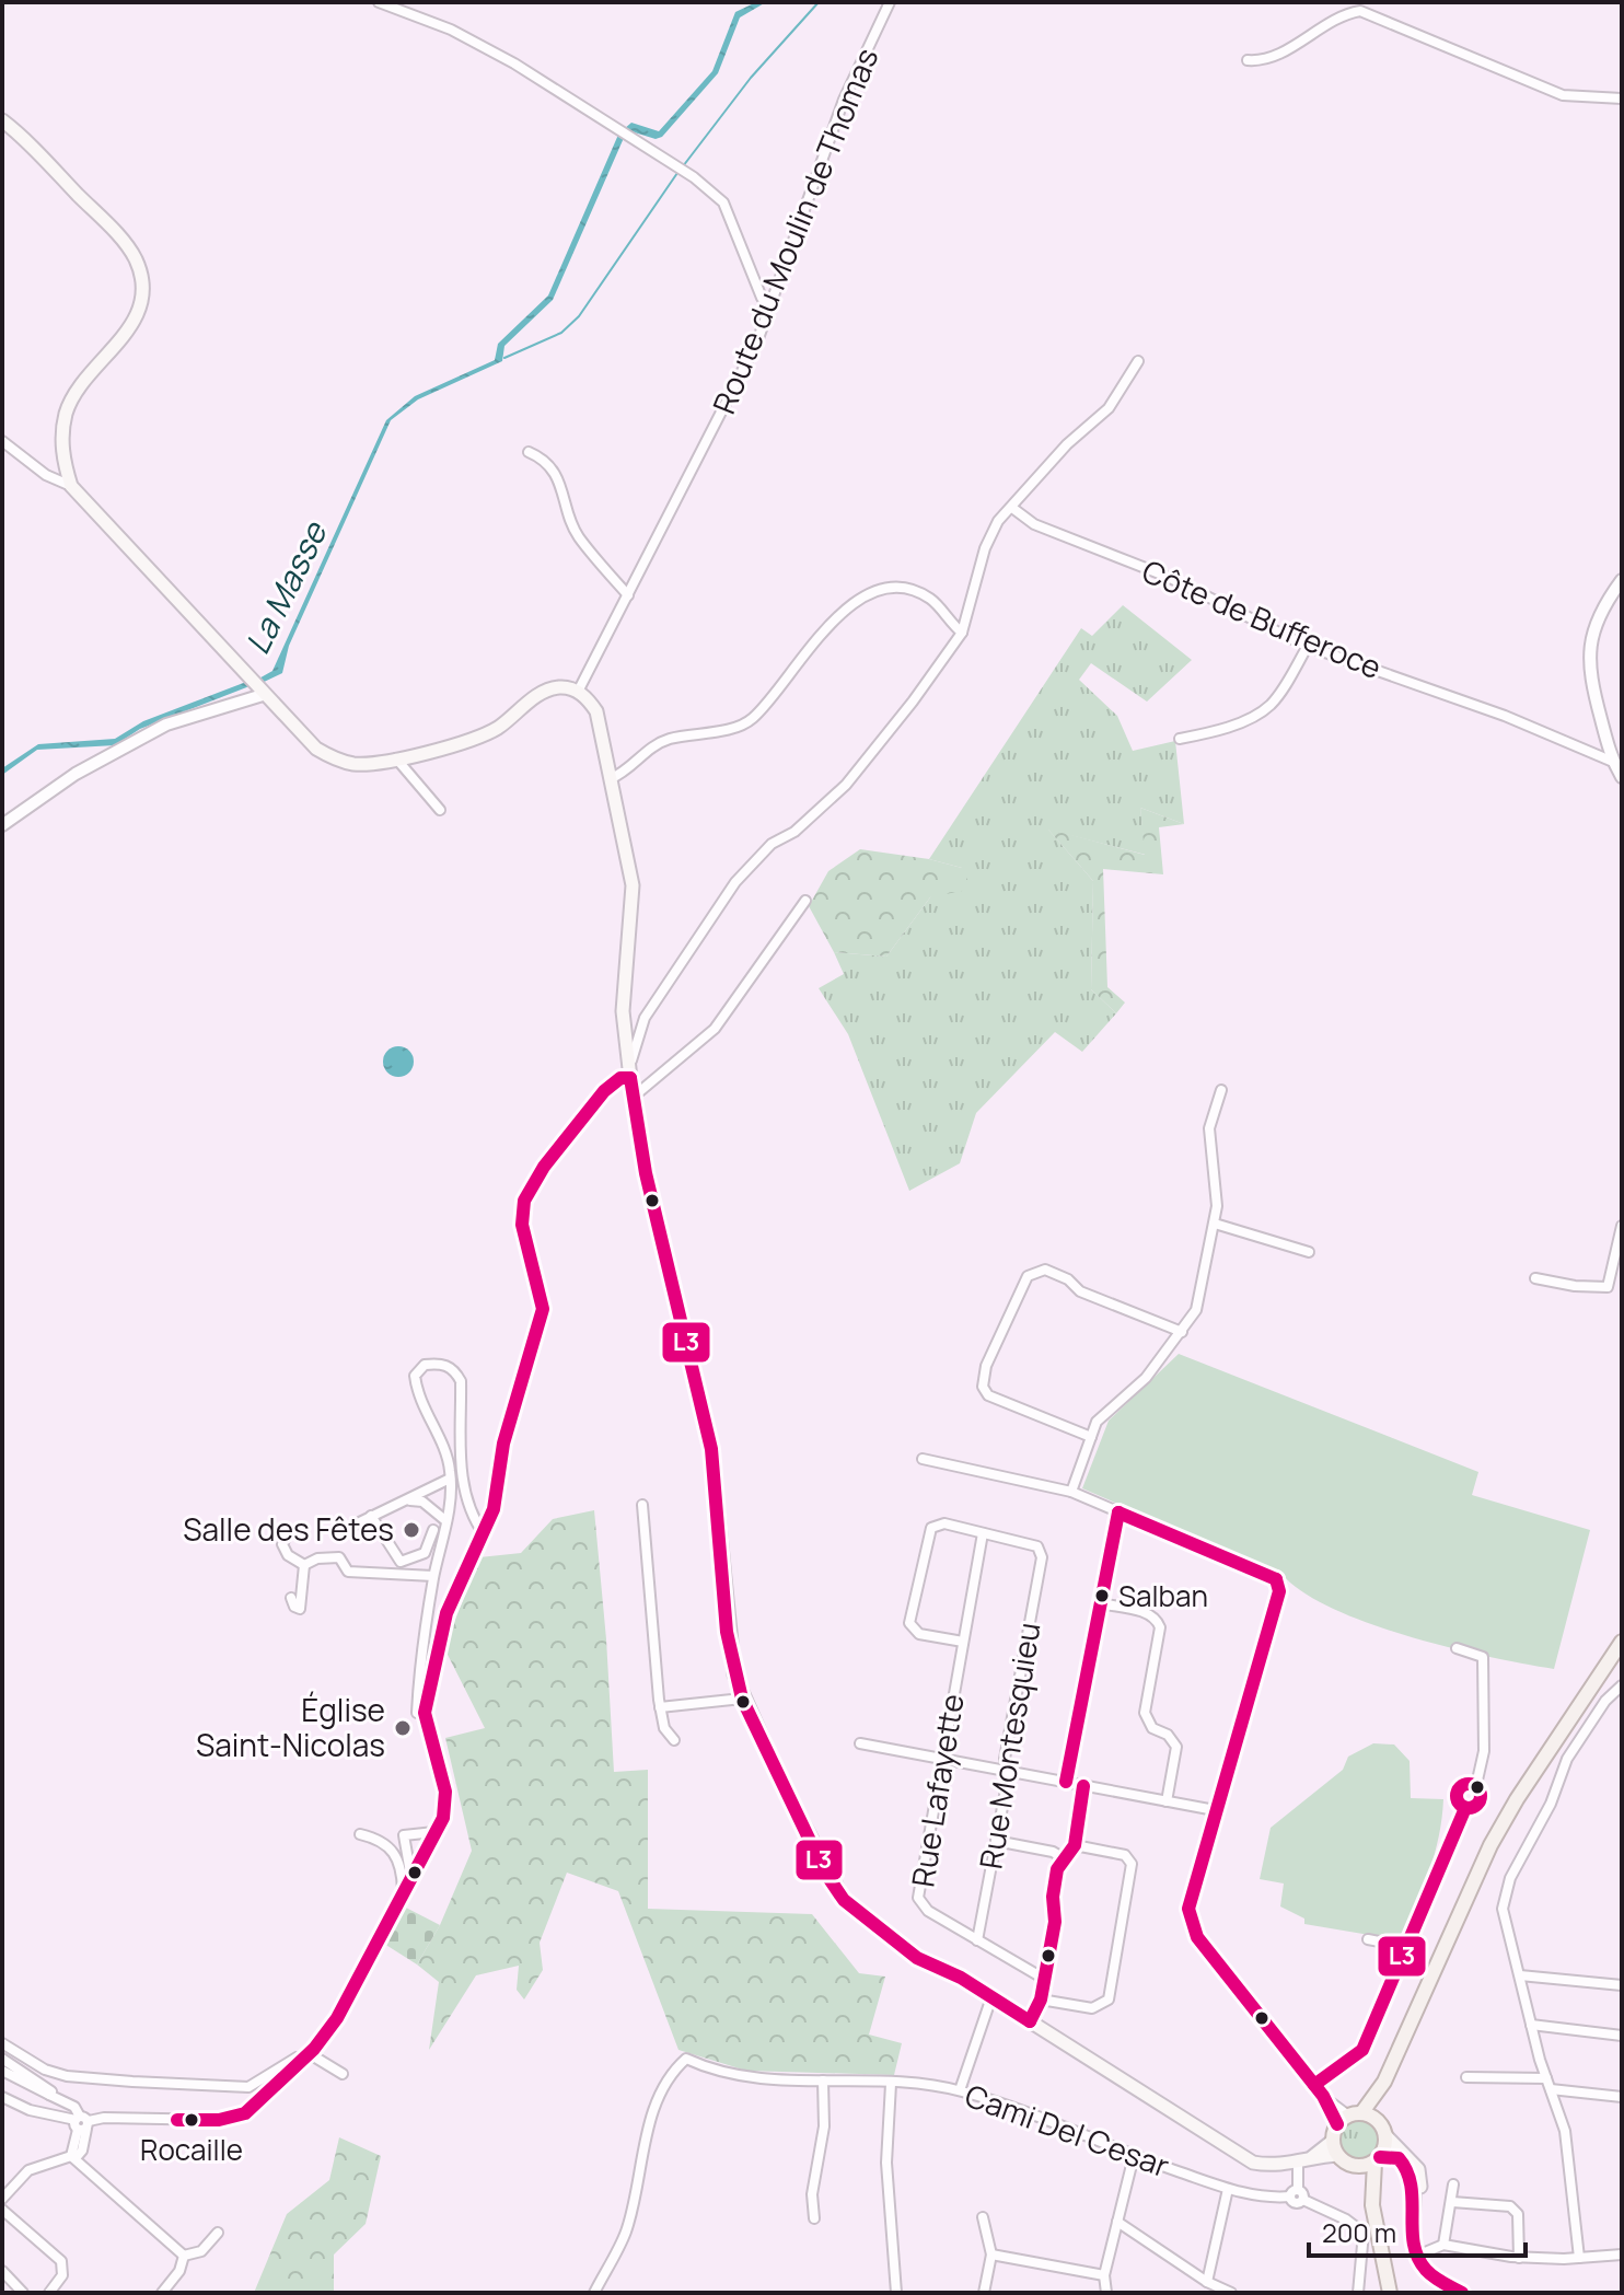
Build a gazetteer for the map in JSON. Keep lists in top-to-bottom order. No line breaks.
{"streets":{"street":["Route du Moulin de Thomas","Côte de Bufferoce","Rue Montesquieu","Rue Lafayette","Cami Del Cesar"]},"crossings":[["Rue Montesquieu","Rue Lafayette"]],"water":["La Masse"],"places":["Salle des Fêtes","Salban","Église Saint-Nicolas","Rocaille"],"lines":["transit line L3"],"scale_bar":"200 m"}
